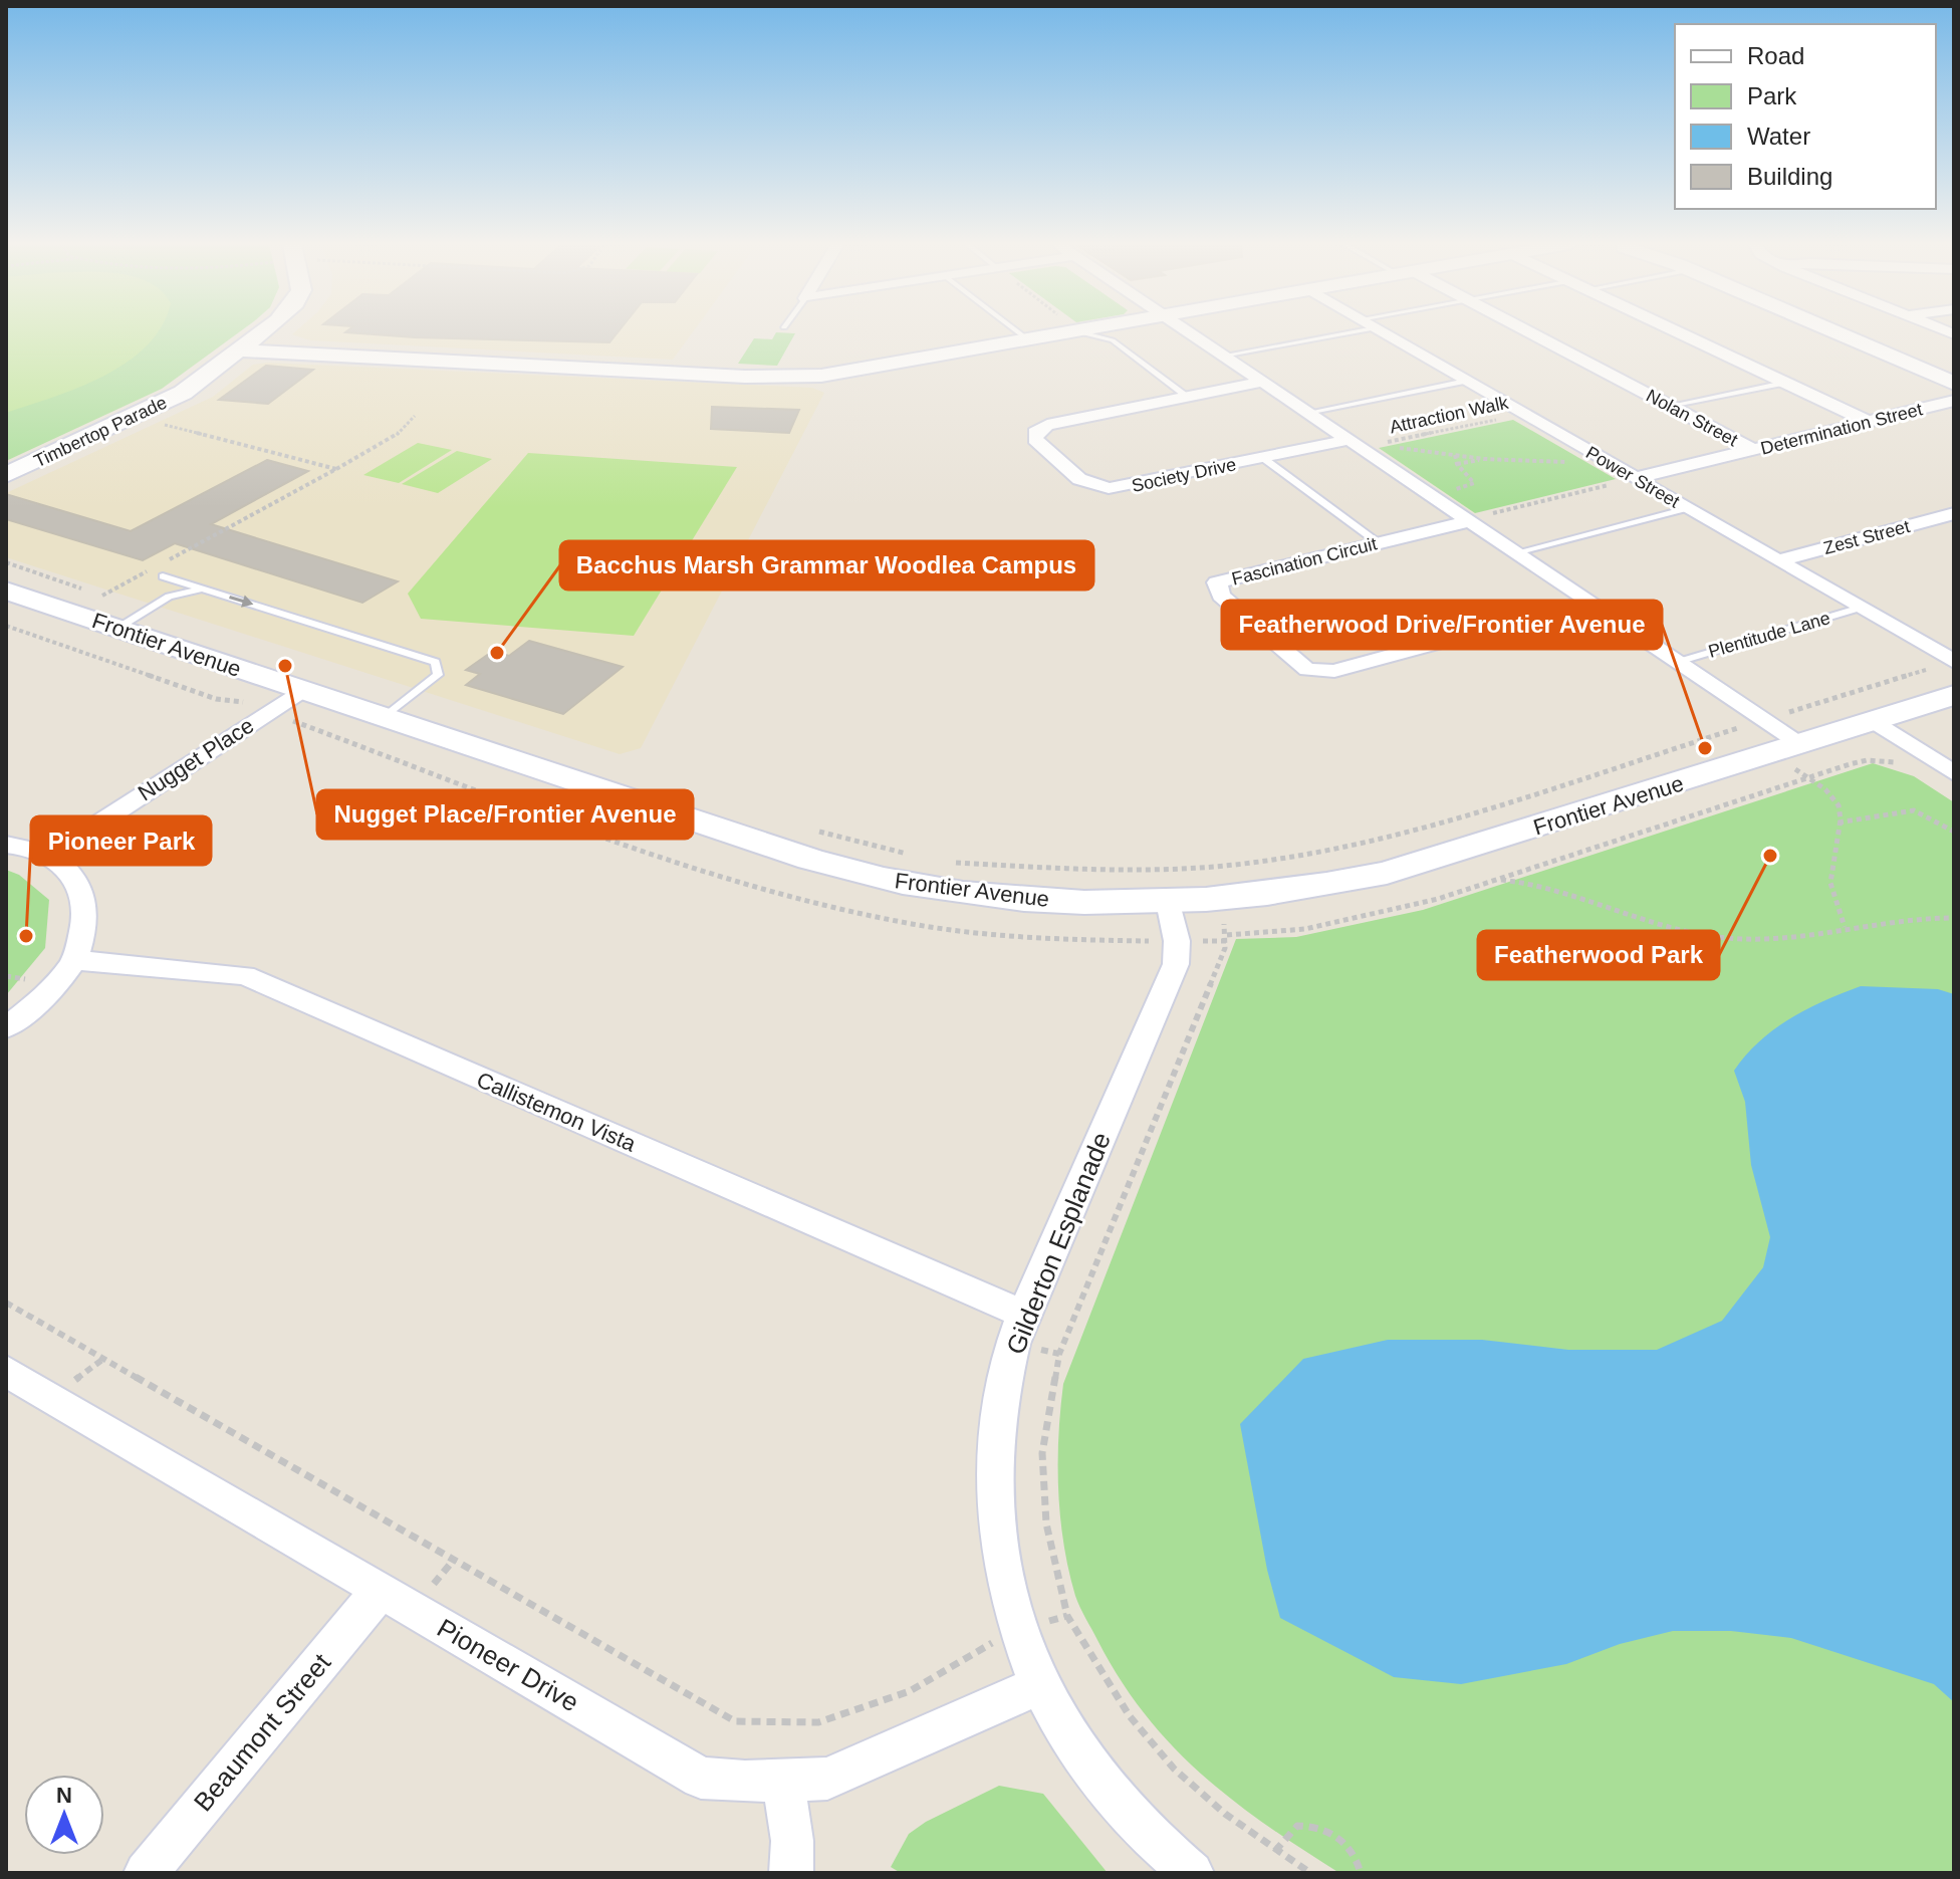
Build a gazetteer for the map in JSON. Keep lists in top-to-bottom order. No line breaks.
{"streets":{"street":["Nolan Street","Determination Street","Timbertop Parade","Society Drive","Power Street","Zest Street","Fascination Circuit","Frontier Avenue","Nugget Place","Callistemon Vista","Gilderton Esplanade","Pioneer Drive","Beaumont Street"],"lane":["Plentitude Lane"],"path":["Attraction Walk"]},"crossings":[["Attraction Walk","Power Street"],["Nolan Street","Determination Street"],["Determination Street","Power Street"],["Power Street","Zest Street"],["Power Street","Plentitude Lane"],["Frontier Avenue","Nugget Place"],["Frontier Avenue","Gilderton Esplanade"],["Callistemon Vista","Gilderton Esplanade"],["Gilderton Esplanade","Pioneer Drive"],["Pioneer Drive","Beaumont Street"]],"places":["Bacchus Marsh Grammar Woodlea Campus","Nugget Place/Frontier Avenue","Featherwood Drive/Frontier Avenue","Featherwood Park","Pioneer Park"],"legend":["Road","Park","Water","Building"],"north":"top"}
